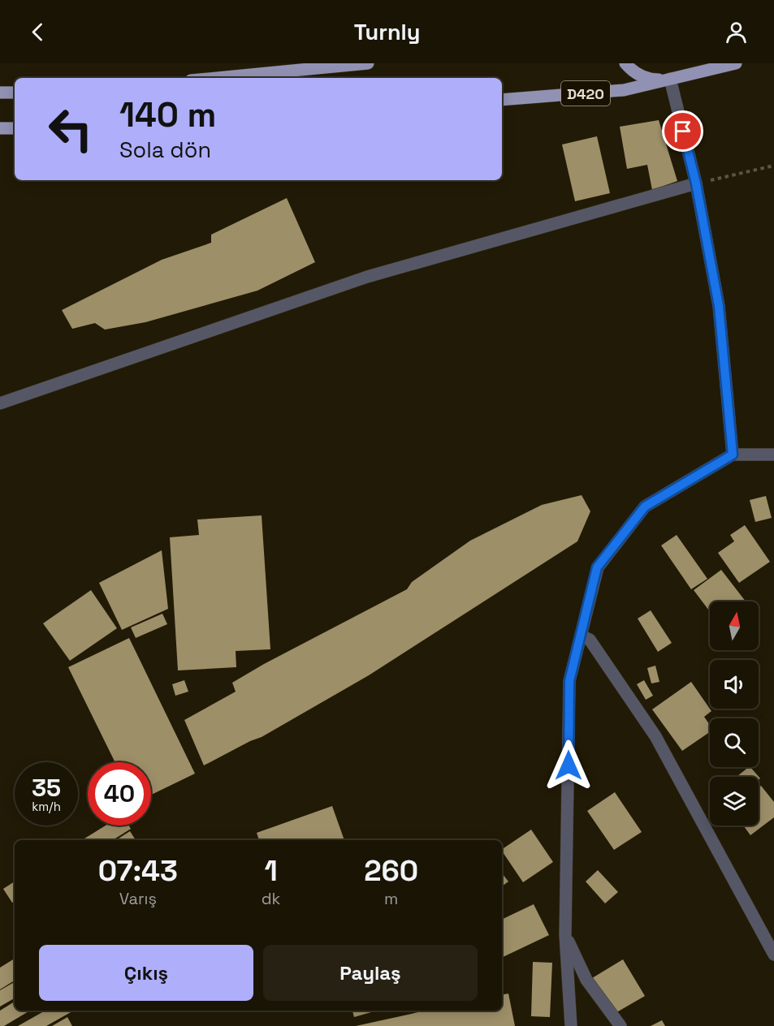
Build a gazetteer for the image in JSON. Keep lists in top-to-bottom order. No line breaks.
{"streets":{"main road":["D420"]},"north":"top","page":{"header":"Turnly","turn":["140 m","Sola dön"],"speed":"35 km/h","limit":"40","eta":["07:43","Varış","1","dk","260","m"],"buttons":["Çıkış","Paylaş"]}}
